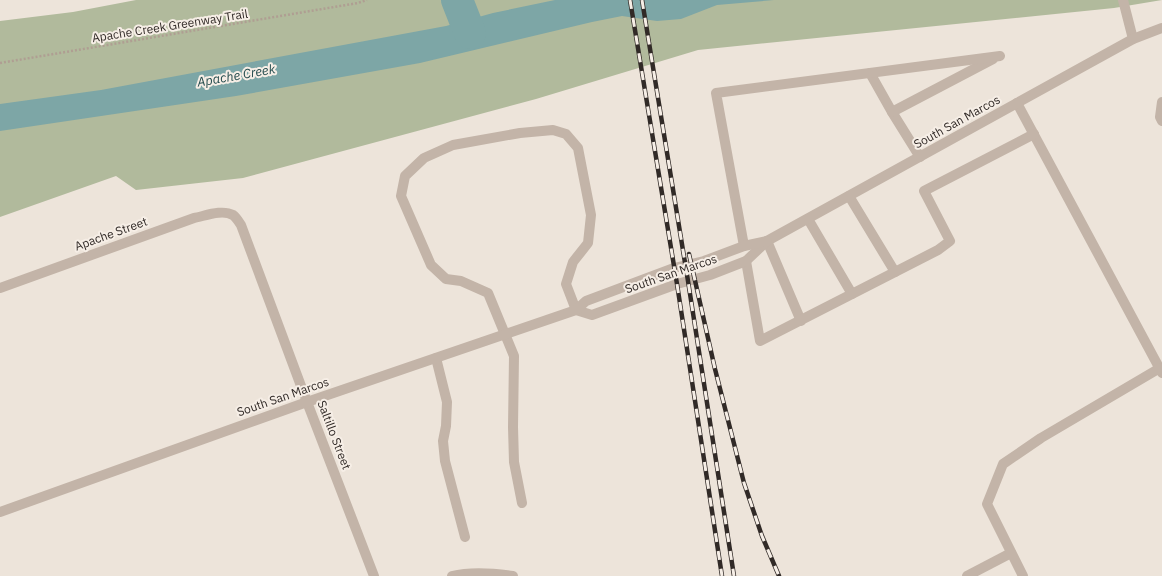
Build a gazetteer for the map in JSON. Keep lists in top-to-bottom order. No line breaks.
{"streets":{"street":["South San Marcos","Apache Street","Saltillo Street"],"path":["Apache Creek Greenway Trail"]},"crossings":[["South San Marcos","Saltillo Street"],["Apache Street","Saltillo Street"]],"water":["Apache Creek"]}
